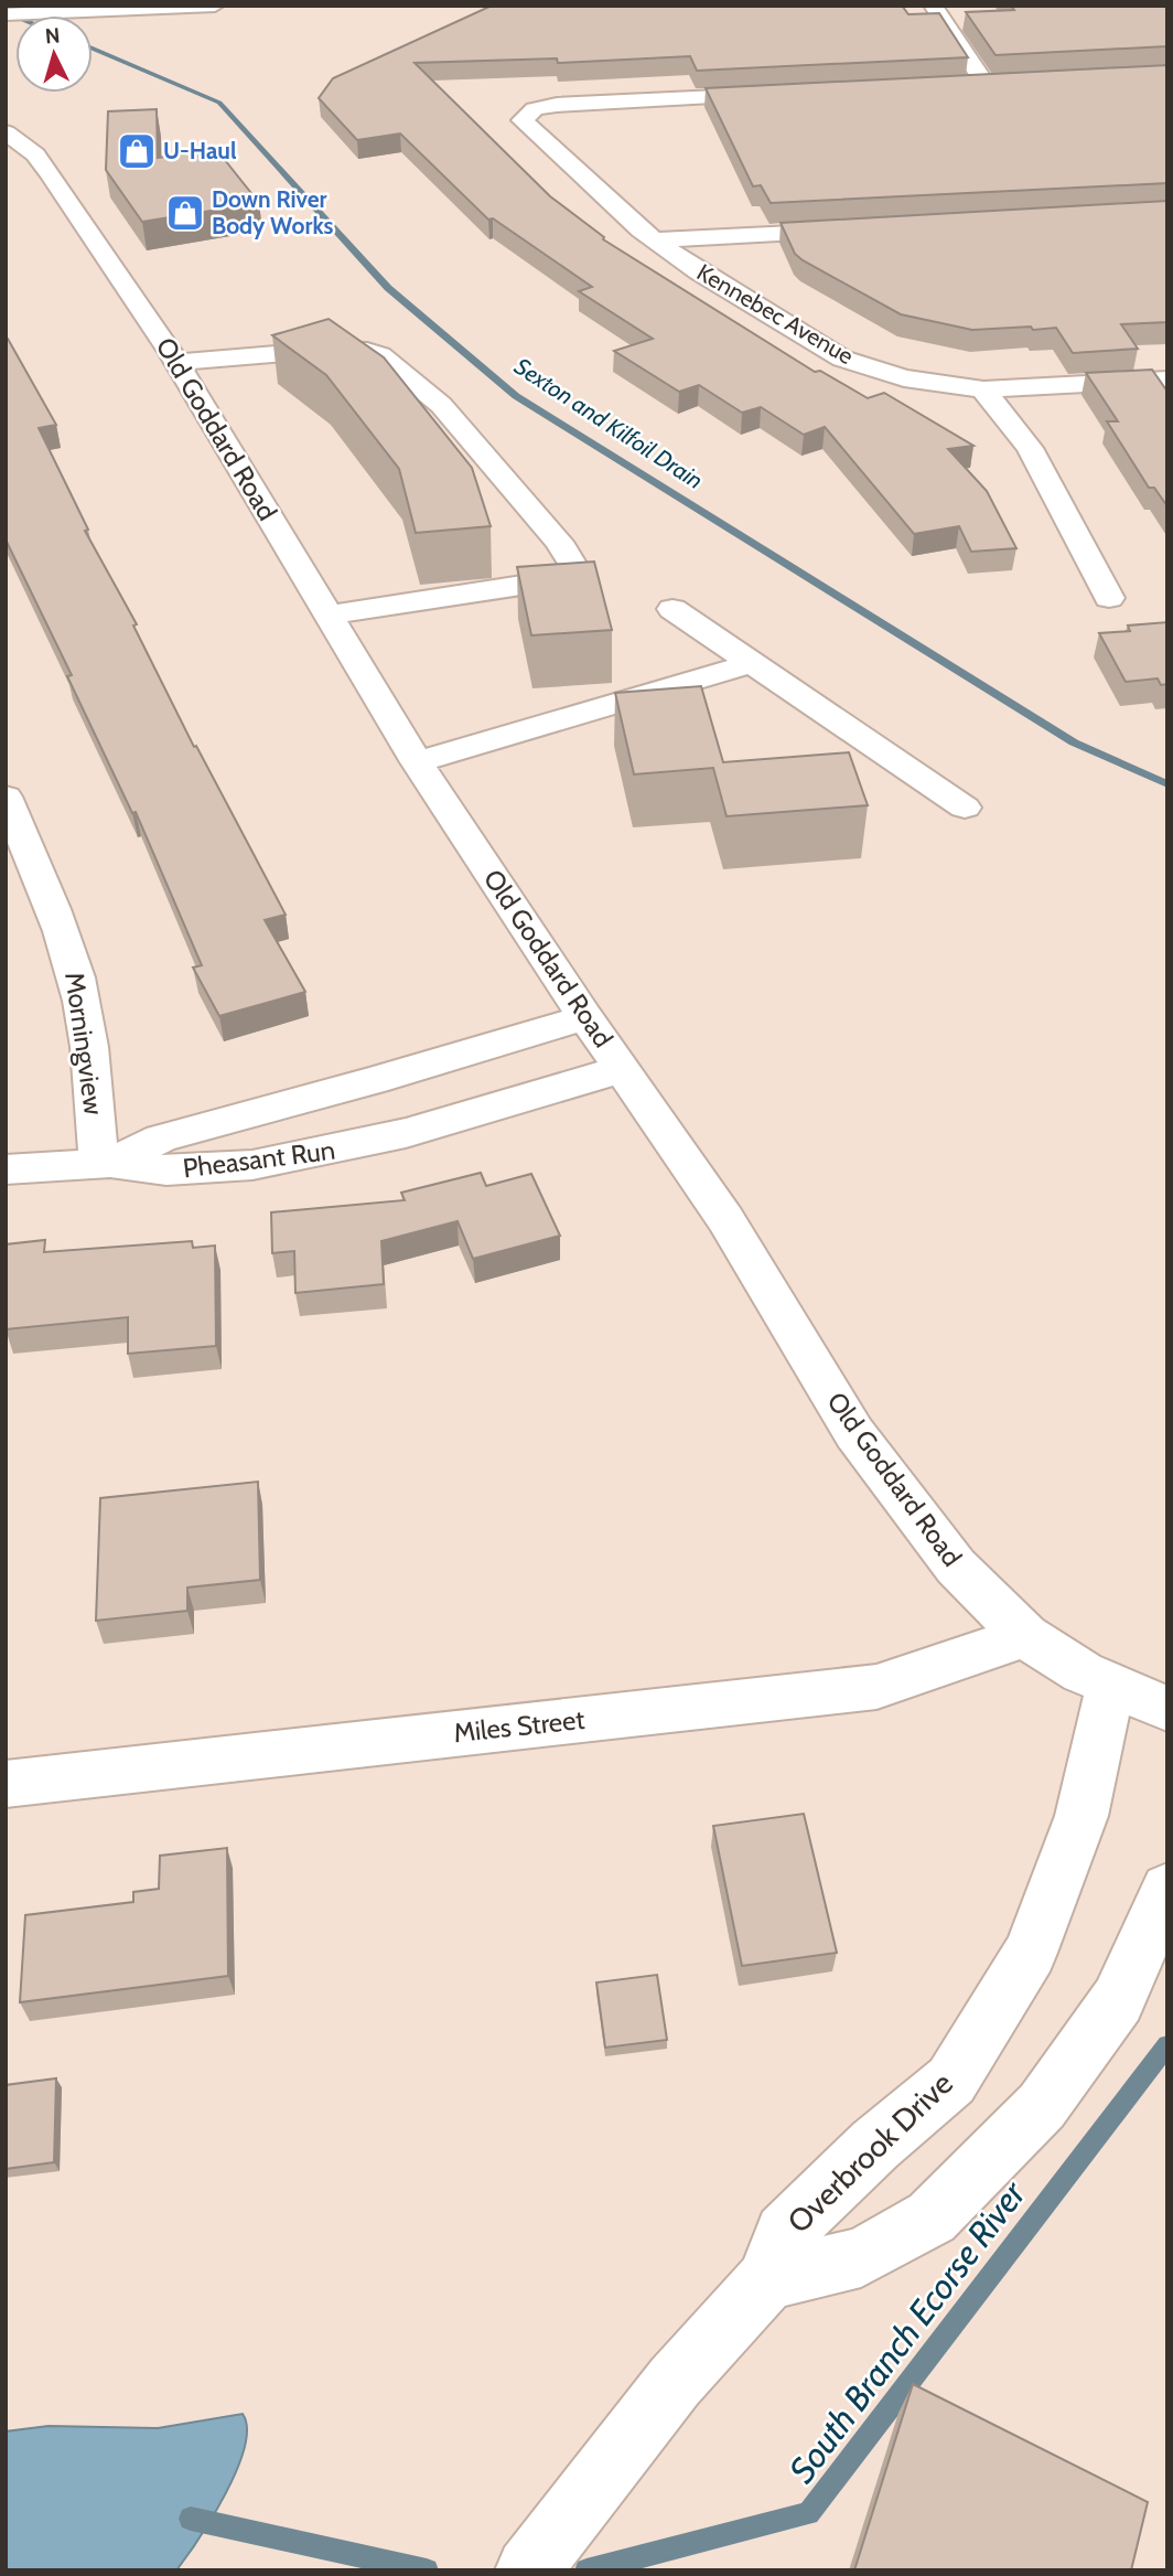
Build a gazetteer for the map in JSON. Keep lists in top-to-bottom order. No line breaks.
{"streets":{"street":["Kennebec Avenue","Old Goddard Road","Morningview","Pheasant Run","Miles Street","Overbrook Drive"]},"crossings":[["Old Goddard Road","Pheasant Run"],["Old Goddard Road","Miles Street"],["Old Goddard Road","Overbrook Drive"],["Morningview","Pheasant Run"]],"water":["Sexton and Kilfoil Drain","South Branch Ecorse River"],"places":{"shop":["U-Haul","Down River Body Works"]},"north":"top"}
